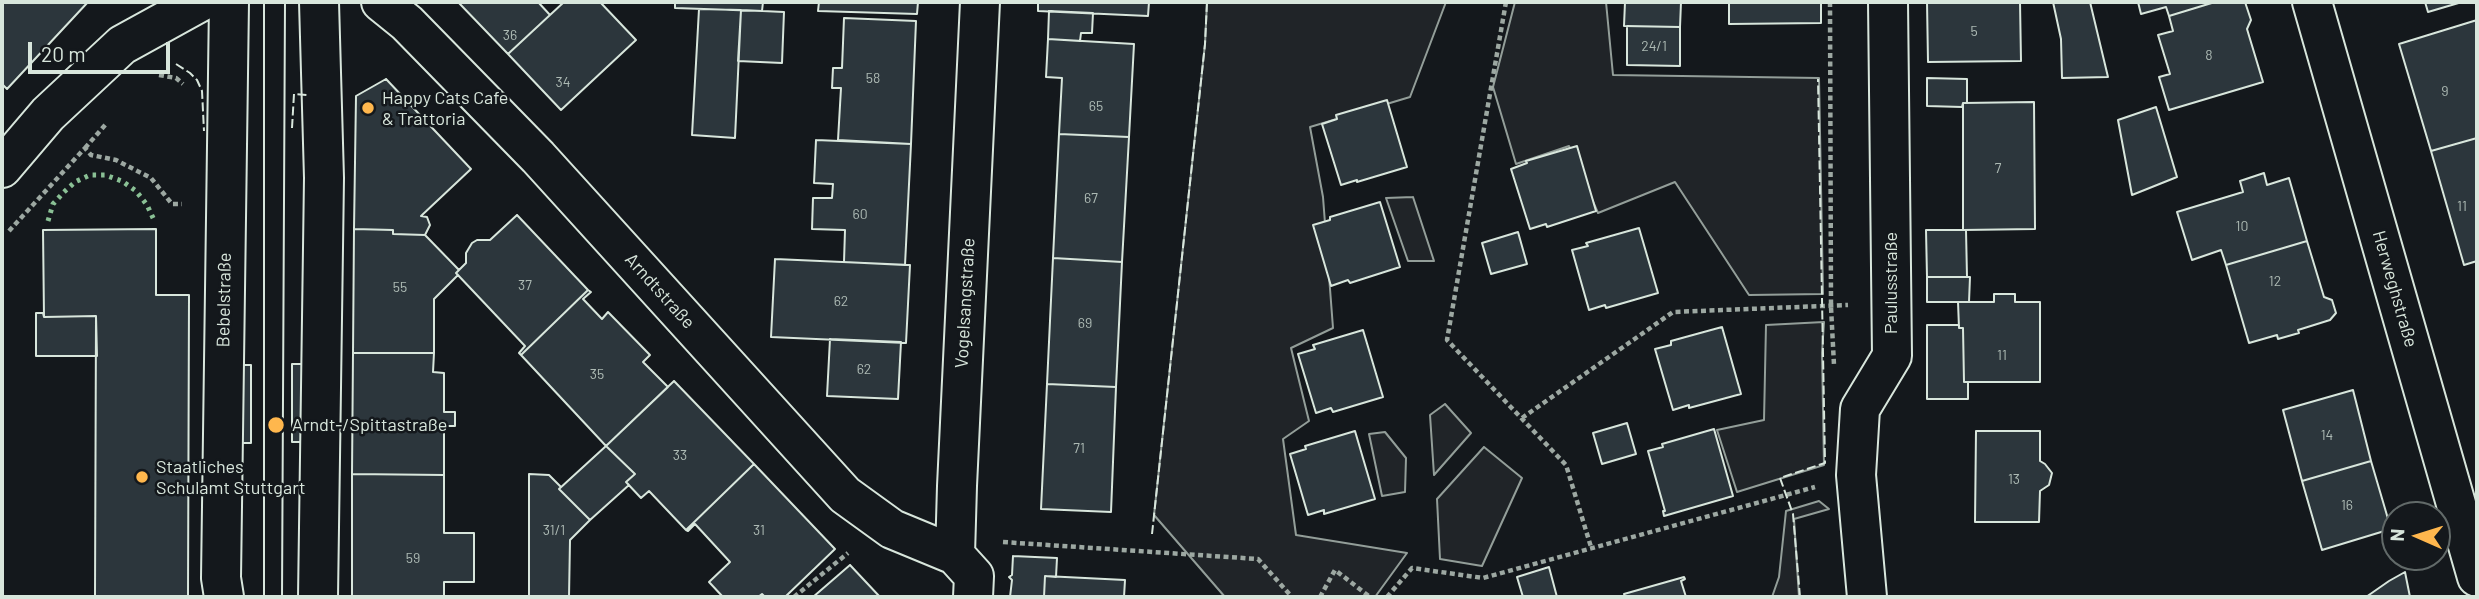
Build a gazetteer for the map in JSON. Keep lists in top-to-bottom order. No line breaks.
{"streets":{"street":["Paulusstraße","Herweghstraße","Arndtstraße","Bebelstraße","Vogelsangstraße"]},"crossings":[["Arndtstraße","Vogelsangstraße"]],"places":["Happy Cats Cafe & Trattoria","Arndt-/Spittastraße","Staatliches Schulamt Stuttgart"],"house_numbers":["5","36","24/1","8","58","34","9","65","7","67","11","60","10","12","37","55","62","69","11","62","35","14","71","33","13","16","31/1","31","59"],"scale_bar":"20 m","north":"left"}
